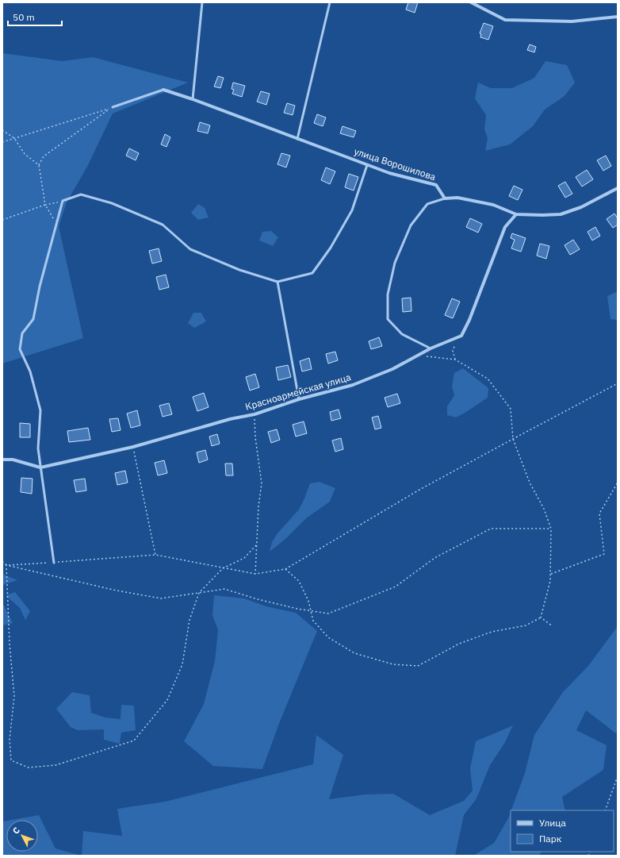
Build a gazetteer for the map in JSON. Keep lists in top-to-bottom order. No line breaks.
{"streets":{"street":["улица Ворошилова","Красноармейская улица"]},"legend":["Улица","Парк"],"scale_bar":"50 m","north":"top left"}
